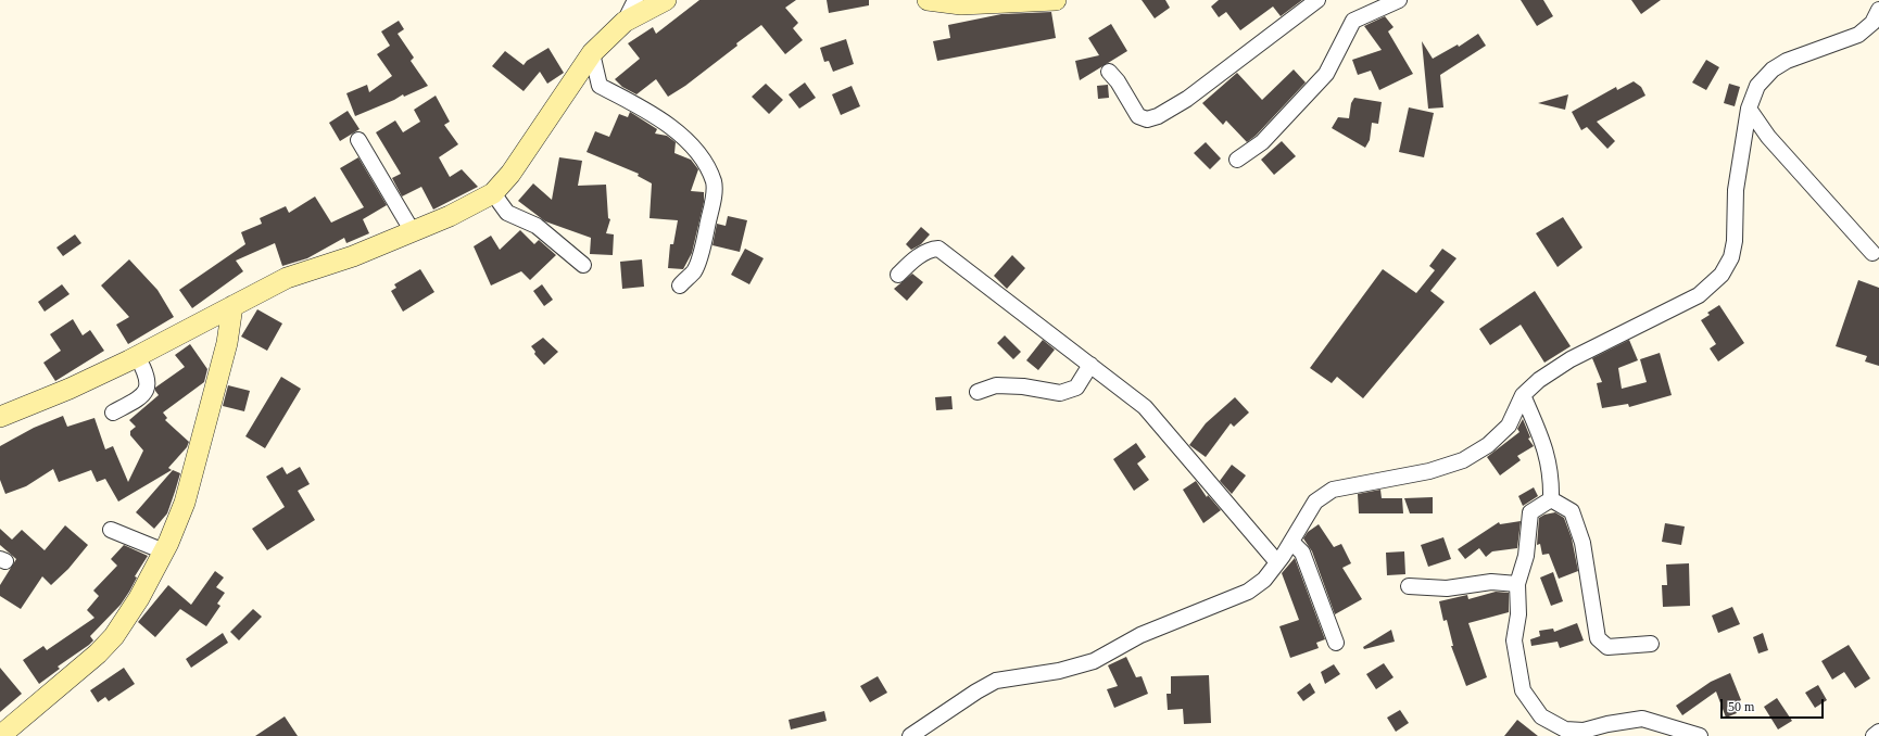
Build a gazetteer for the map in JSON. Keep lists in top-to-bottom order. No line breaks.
{"scale_bar":"50 m"}
